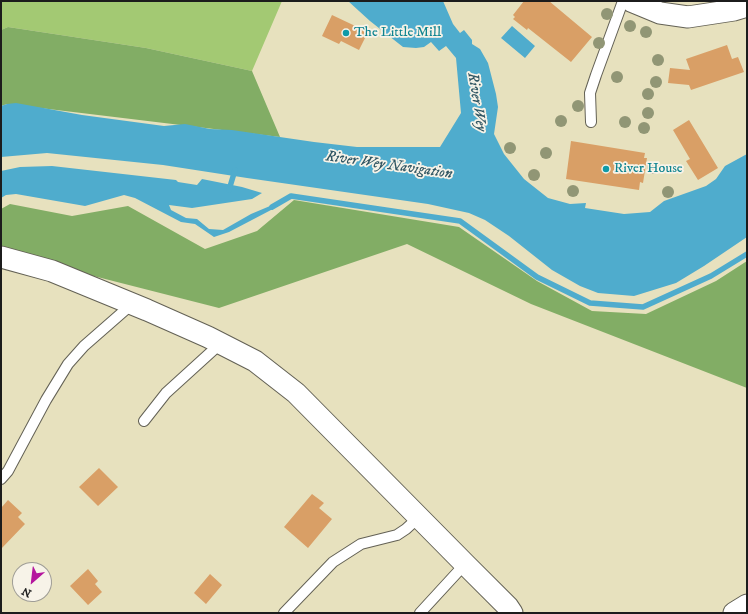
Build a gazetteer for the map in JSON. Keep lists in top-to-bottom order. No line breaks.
{"water":["River Wey","River Wey Navigation"],"places":["The Little Mill","River House"],"north":"bottom left"}
